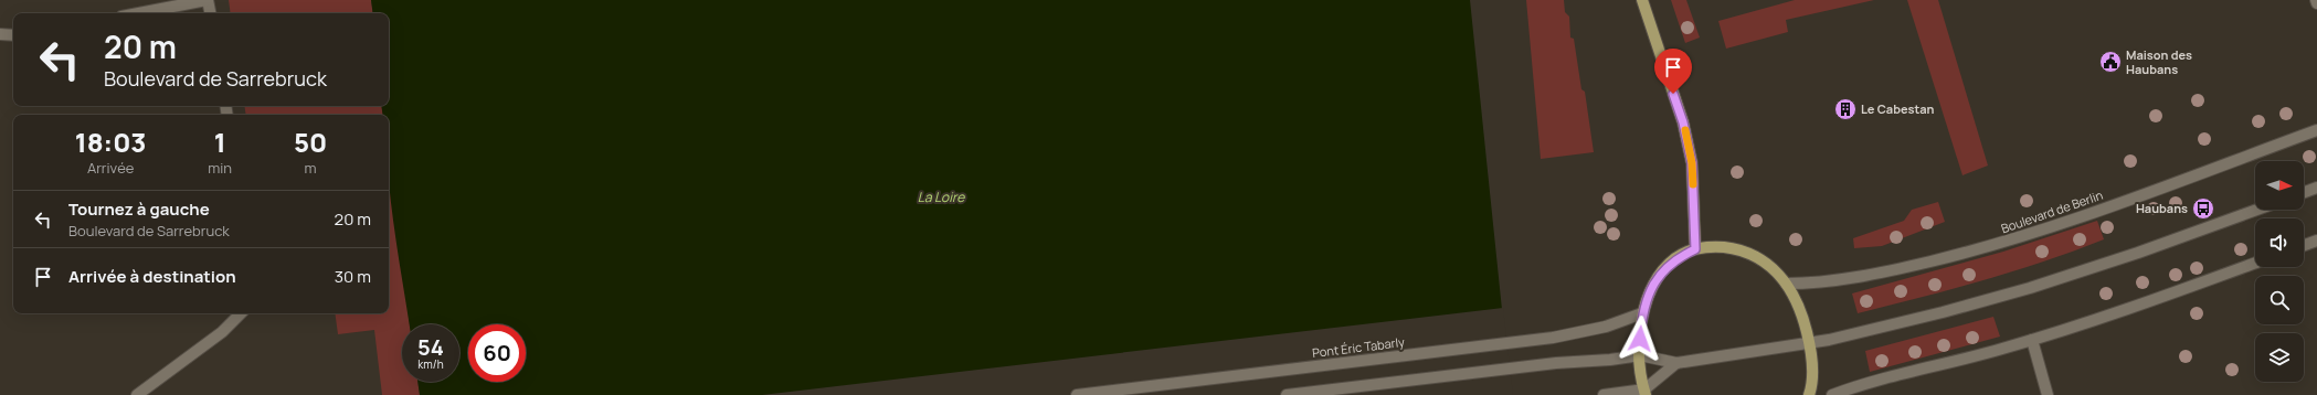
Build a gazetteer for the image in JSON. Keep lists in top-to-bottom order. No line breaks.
{"streets":{"street":["Boulevard de Berlin","Pont Éric Tabarly"]},"water":["La Loire"],"places":{"public building":["Maison des Haubans"],"building":["Le Cabestan"],"bus stop":["Haubans"]},"north":"right","page":{"turn":["20 m","Boulevard de Sarrebruck"],"eta":["18:03","Arrivée","1","min","50","m"],"list":[{"name":"Tournez à gauche","note":"Boulevard de Sarrebruck","value":"20 m"},{"name":"Arrivée à destination","value":"30 m"}],"speed":"54 km/h","limit":"60"}}
